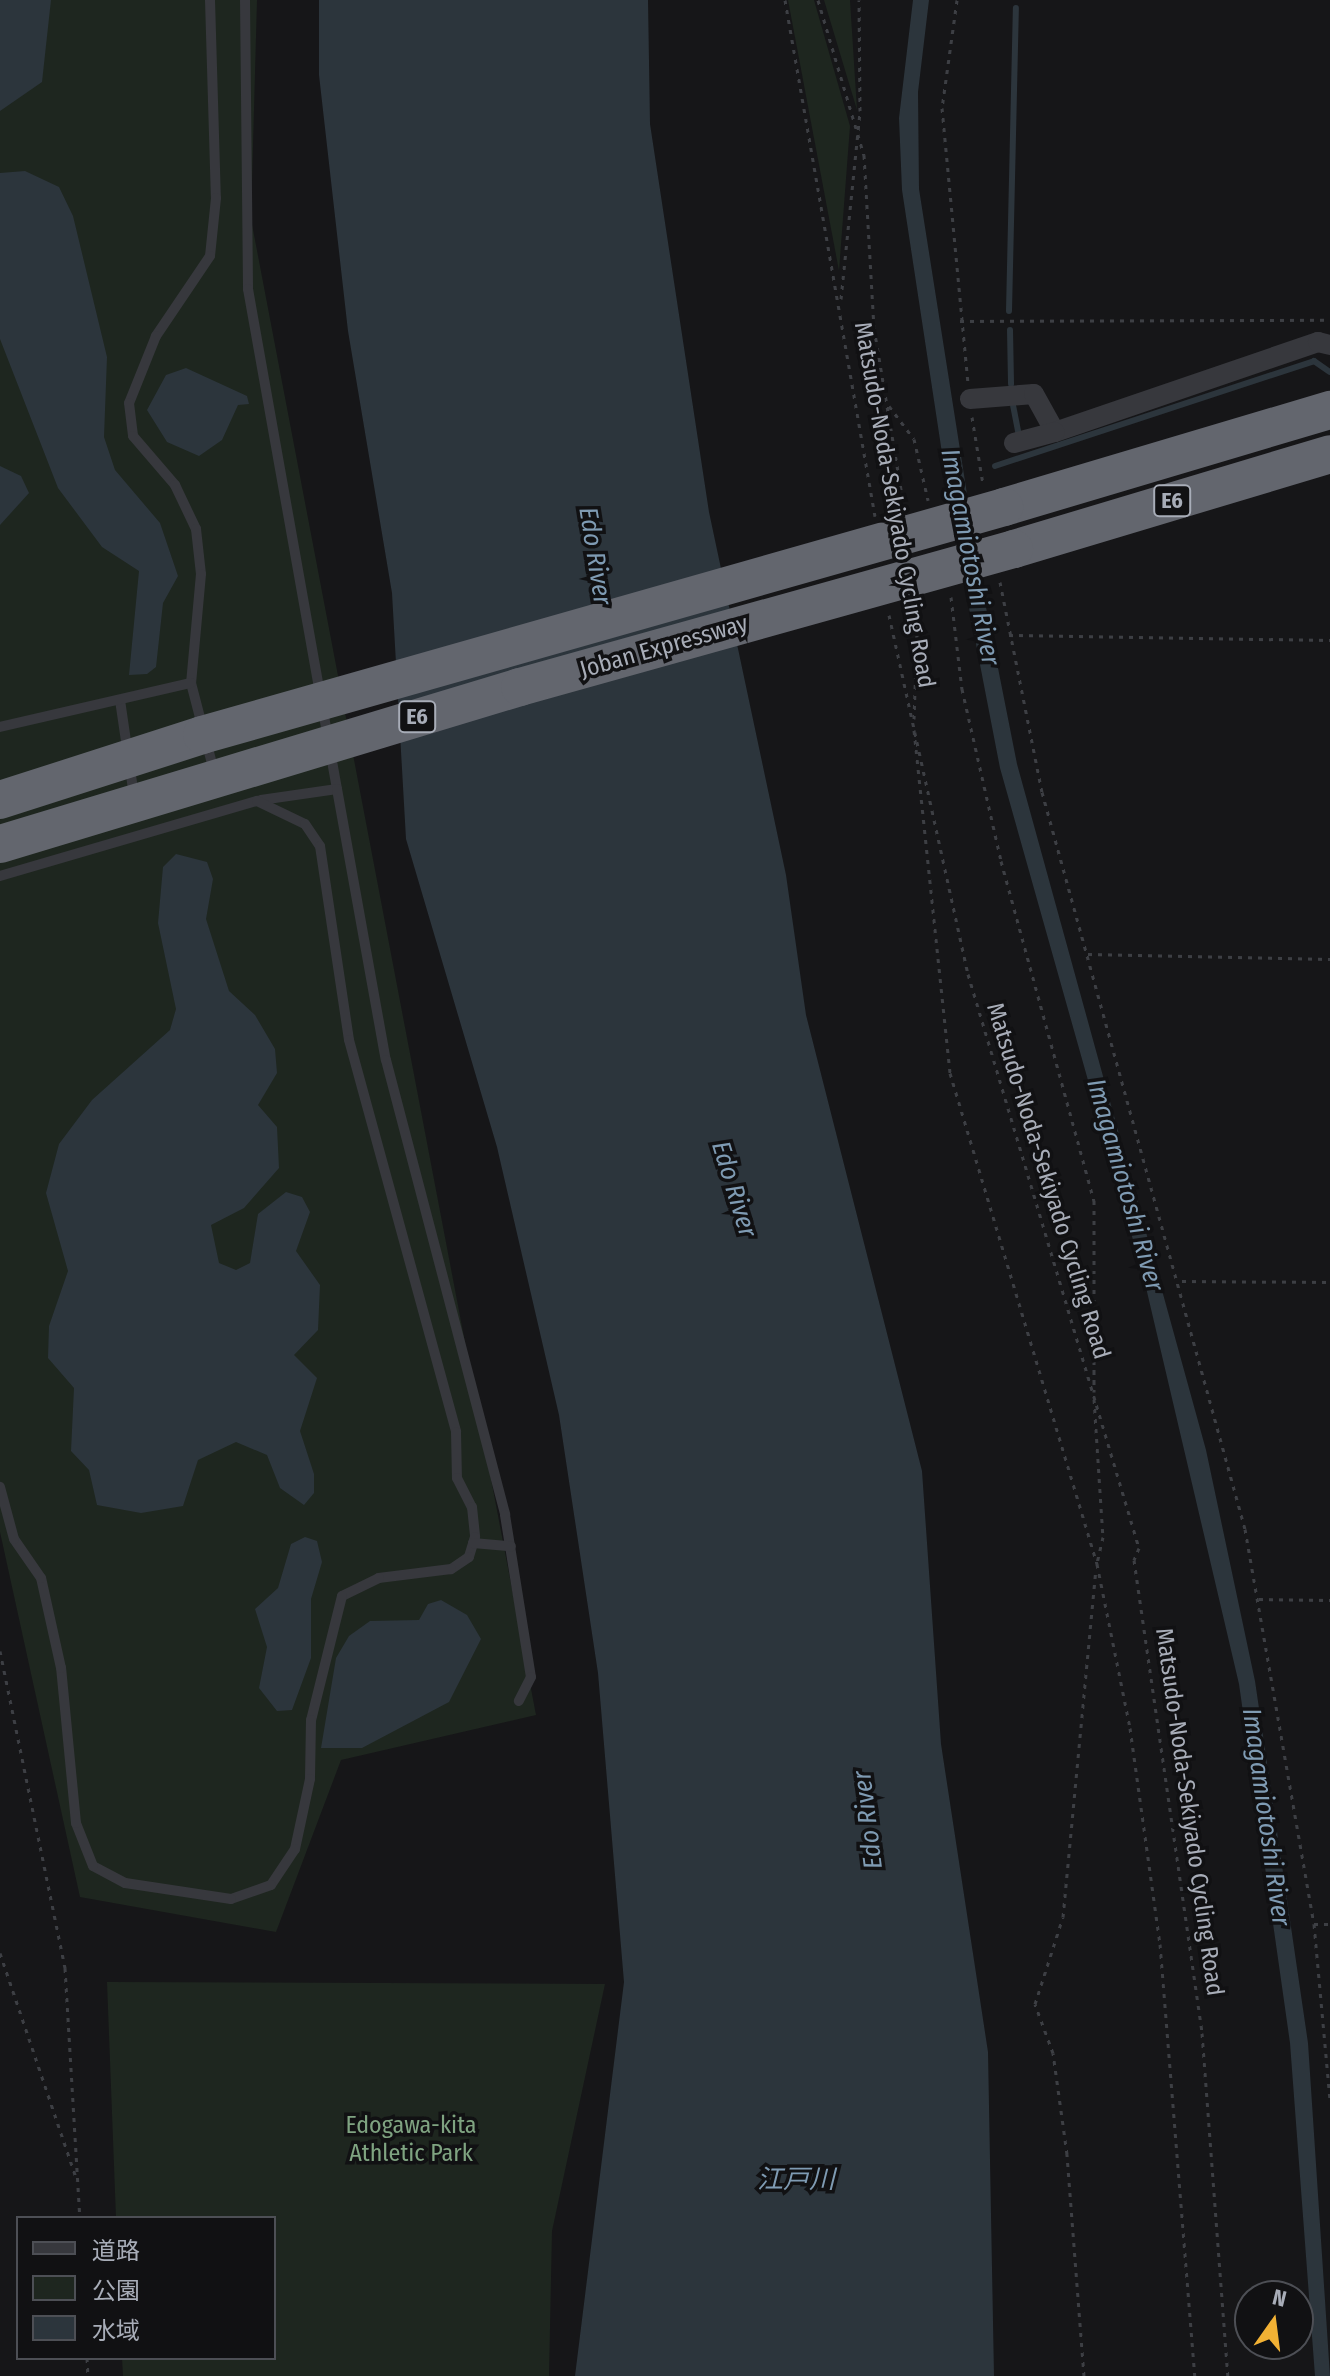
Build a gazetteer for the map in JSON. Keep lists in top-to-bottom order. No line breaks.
{"streets":{"highway":["E6","Joban Expressway"],"path":["Matsudo-Noda-Sekiyado Cycling Road"]},"water":["Edo River","Imagamiotoshi River","江戸川"],"parks":["Edogawa-kita Athletic Park"],"legend":["道路","公園","水域"],"north":"top"}
